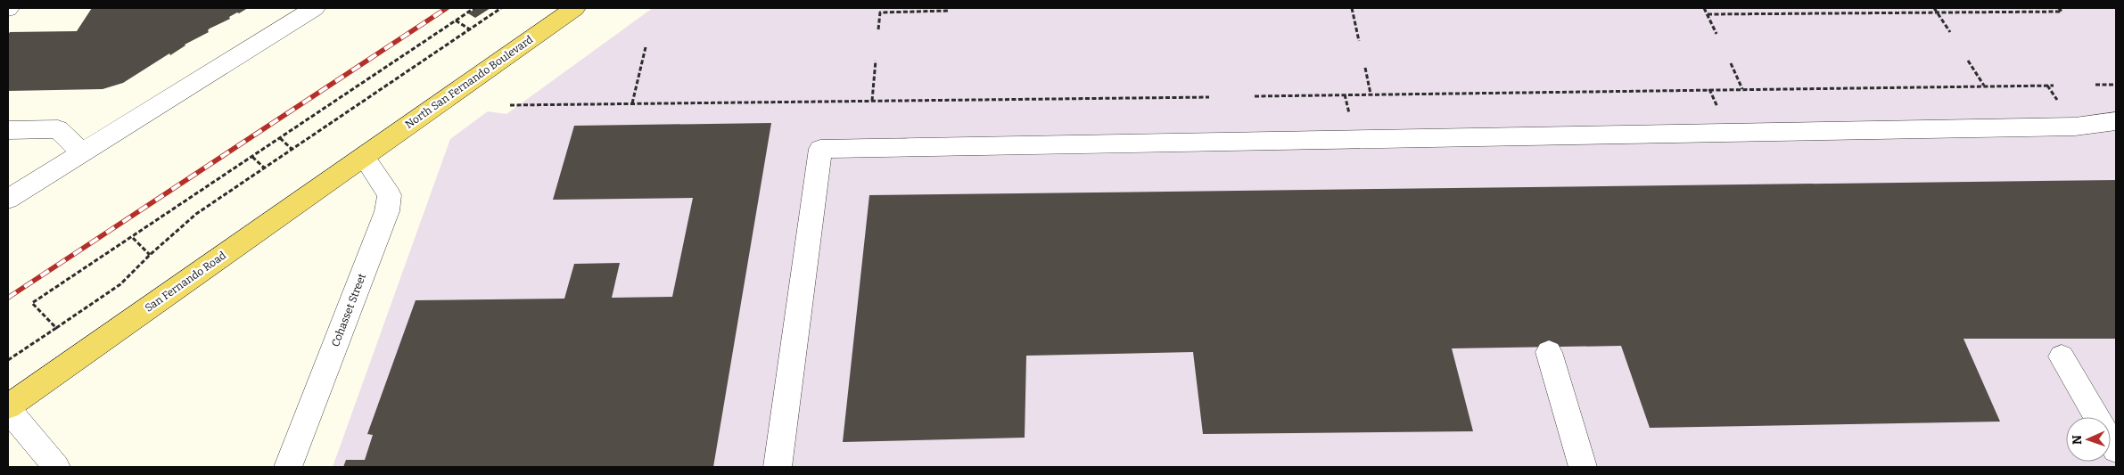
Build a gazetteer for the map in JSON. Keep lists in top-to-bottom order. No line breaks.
{"streets":{"main road":["North San Fernando Boulevard","San Fernando Road"],"street":["Cohasset Street"]},"crossings":[["North San Fernando Boulevard","San Fernando Road"],["North San Fernando Boulevard","Cohasset Street"],["San Fernando Road","Cohasset Street"]],"north":"left"}
